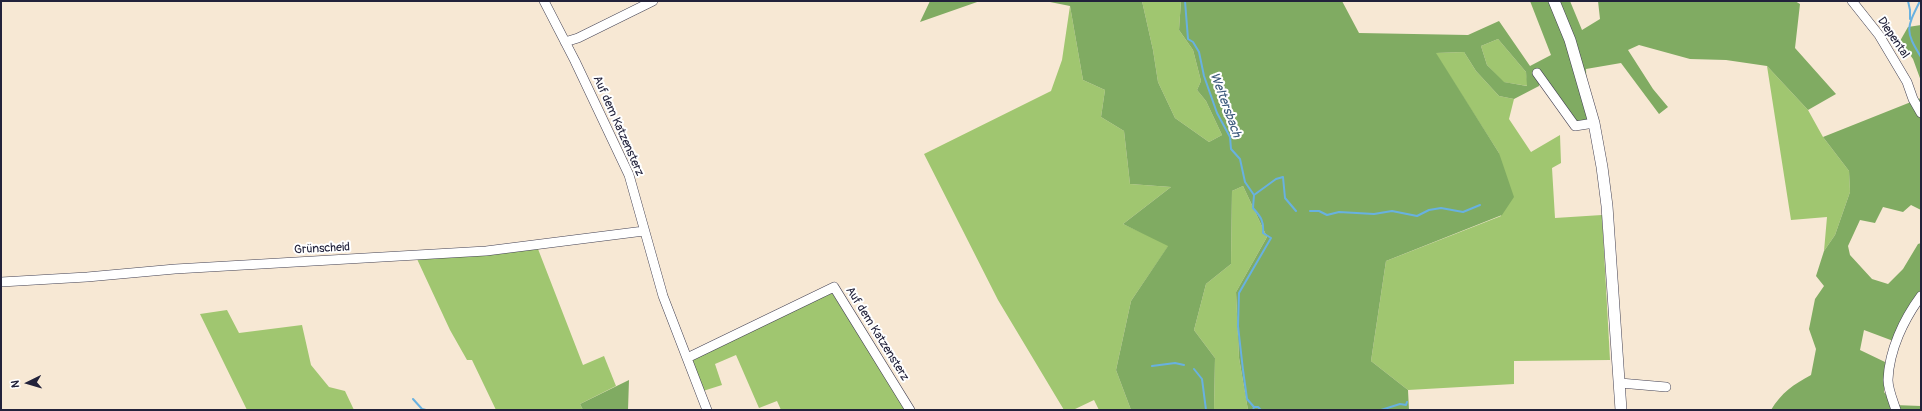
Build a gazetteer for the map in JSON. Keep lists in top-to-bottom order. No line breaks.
{"streets":{"street":["Diepental","Auf dem Katzensterz","Grünscheid"]},"crossings":[["Auf dem Katzensterz","Grünscheid"]],"water":["Weltersbach"],"north":"left"}
